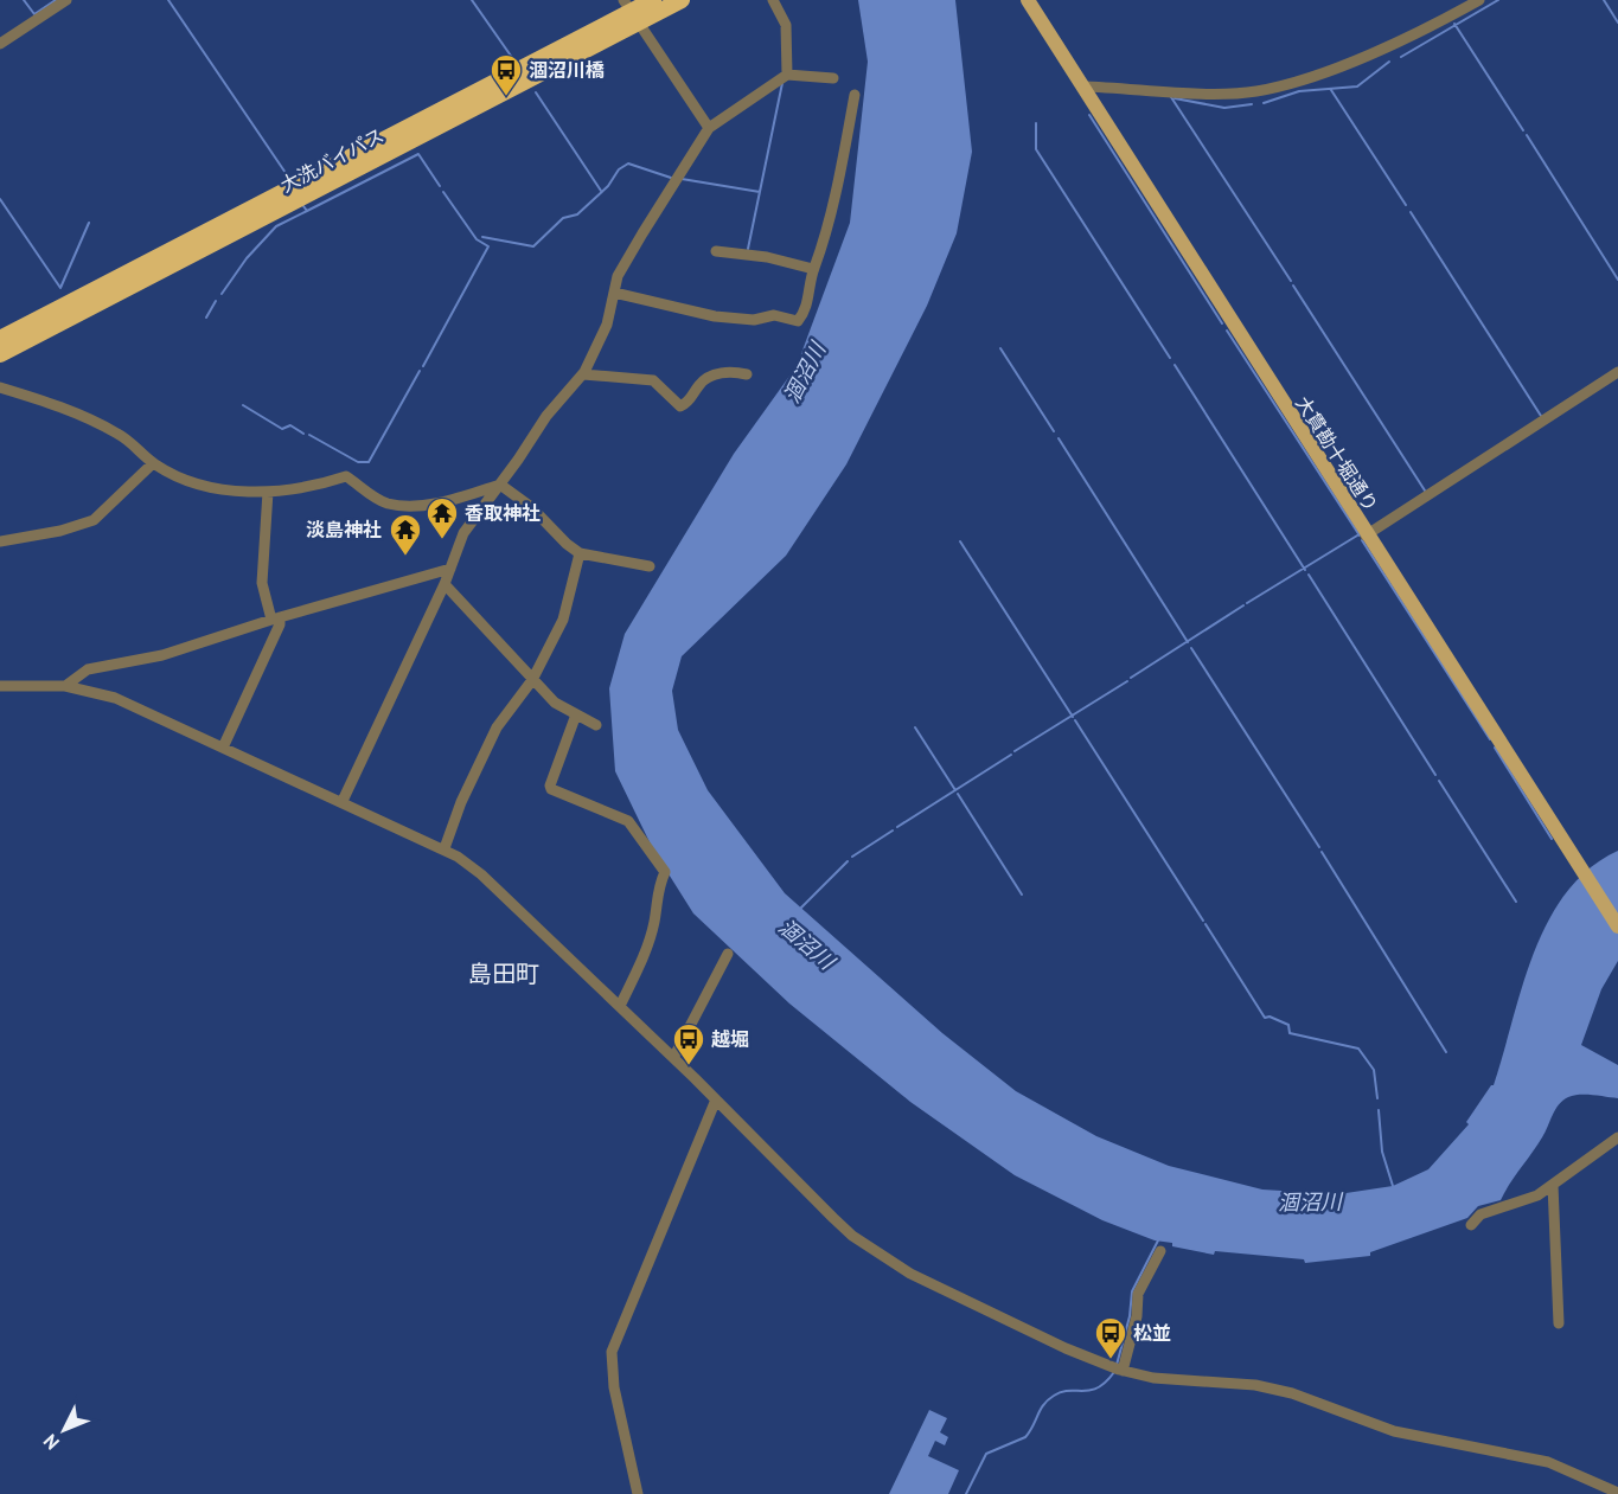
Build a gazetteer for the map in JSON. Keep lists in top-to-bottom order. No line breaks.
{"streets":{"highway":["大洗バイパス"],"main road":["大貫勘十堀通り"]},"districts":["島田町"],"water":["涸沼川"],"places":{"bus stop":["涸沼川橋","越堀","松並"],"temple":["香取神社","淡島神社"]},"north":"bottom left"}
